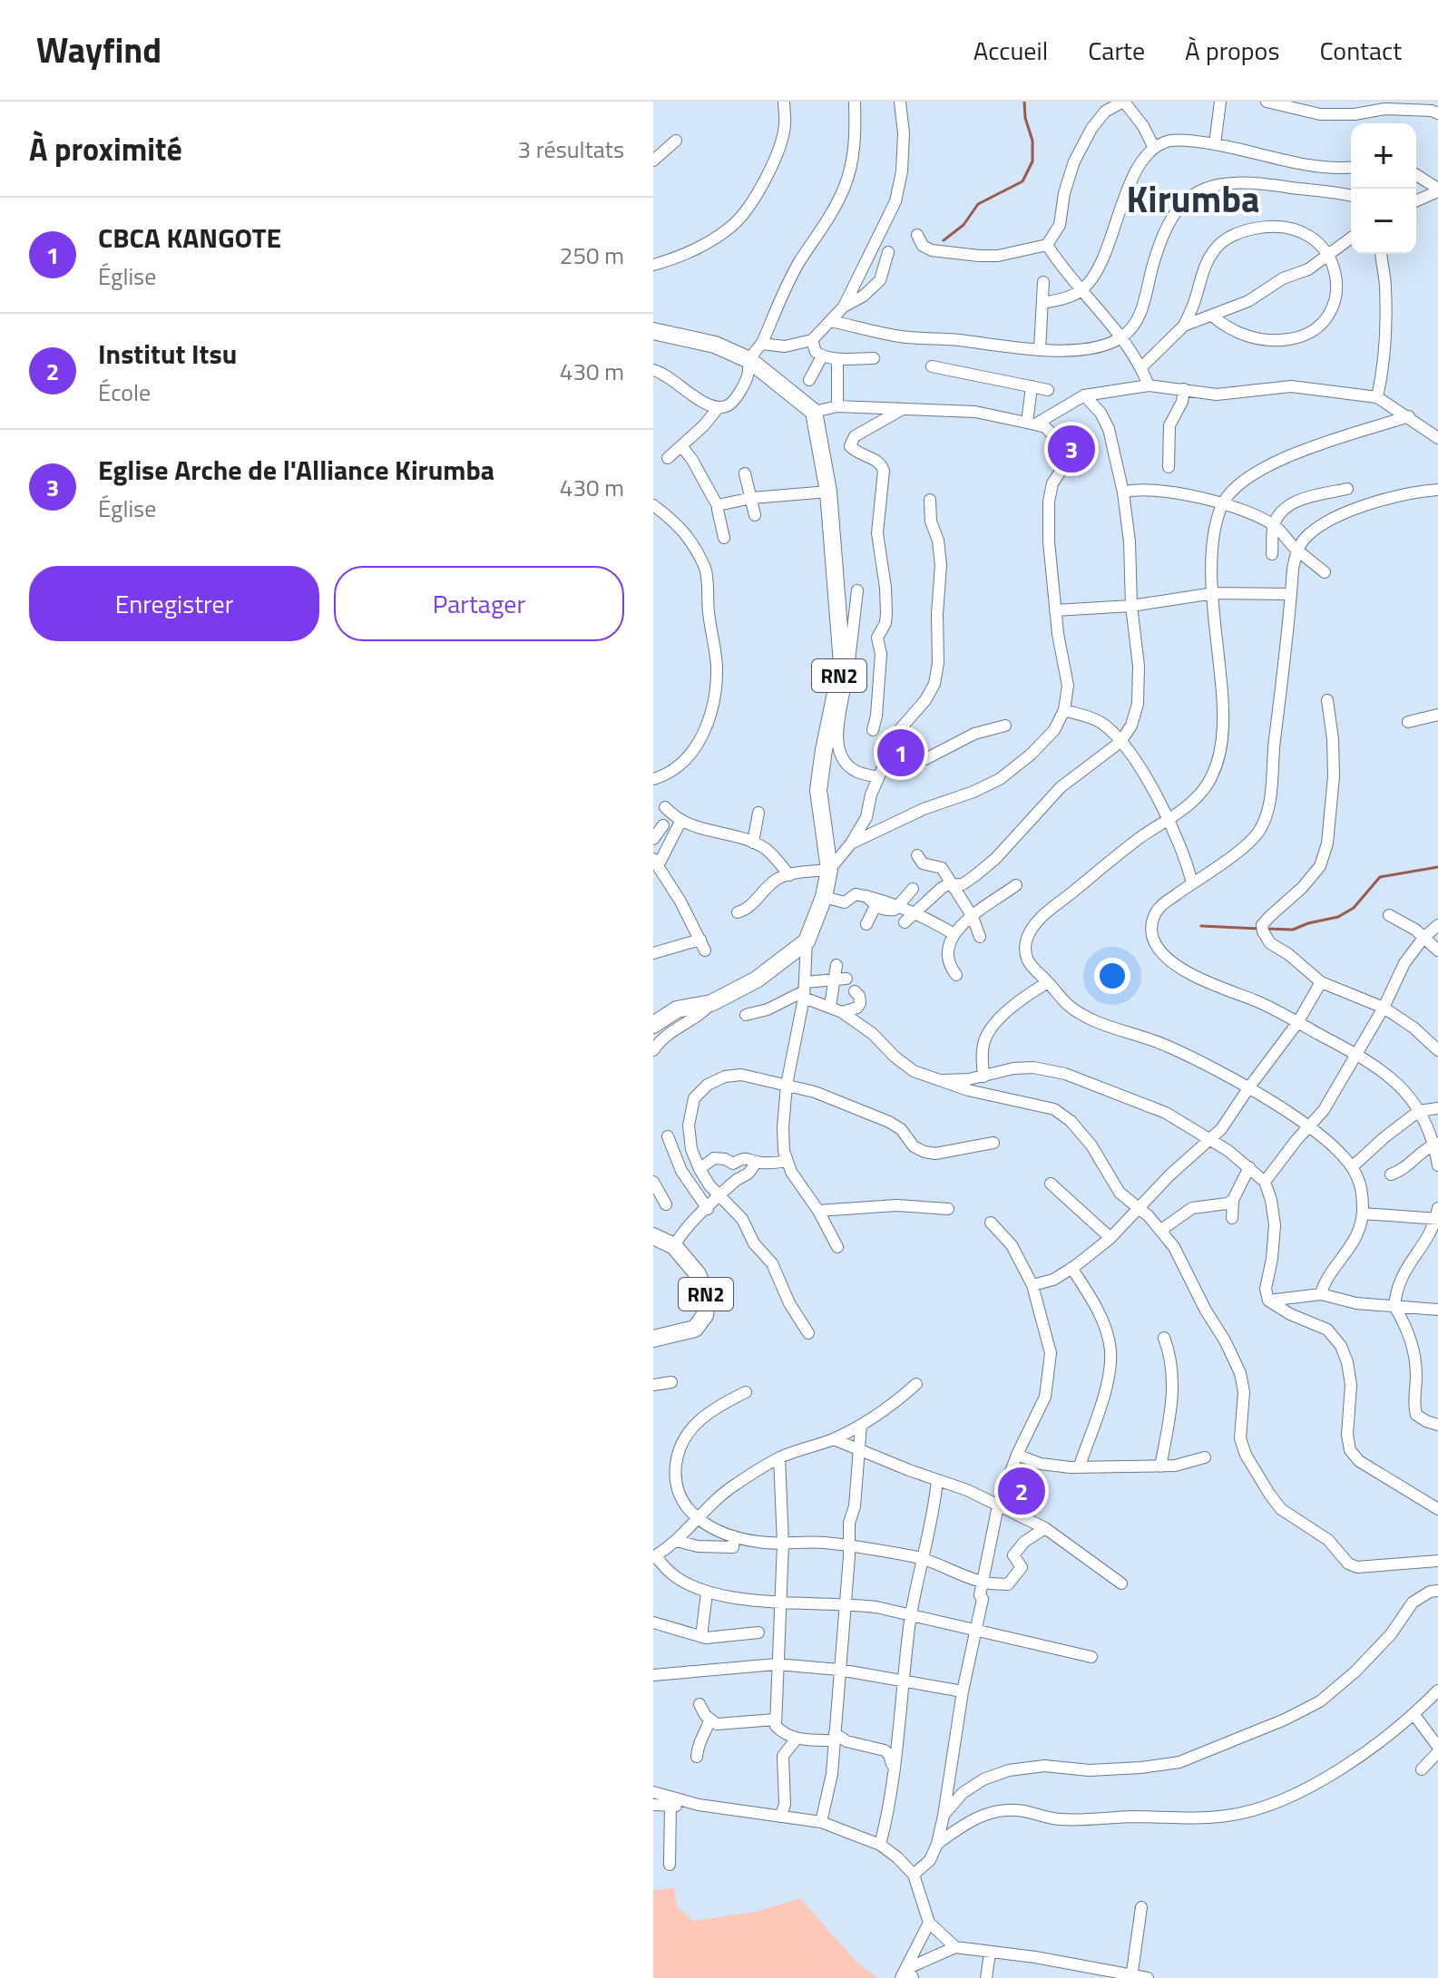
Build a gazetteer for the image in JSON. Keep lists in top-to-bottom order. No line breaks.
{"streets":{"highway":["RN2"]},"districts":["Kirumba"],"page":{"header":"Wayfind","nav":["Accueil","Carte","À propos","Contact"],"heading":["À proximité","3 résultats"],"map_buttons":["+","−"],"list":[{"mark":"1","name":"CBCA KANGOTE","note":"Église","value":"250 m"},{"mark":"2","name":"Institut Itsu","note":"École","value":"430 m"},{"mark":"3","name":"Eglise Arche de l'Alliance Kirumba","note":"Église","value":"430 m"}],"pins":["3","1","2"],"buttons":["Enregistrer","Partager"]}}
